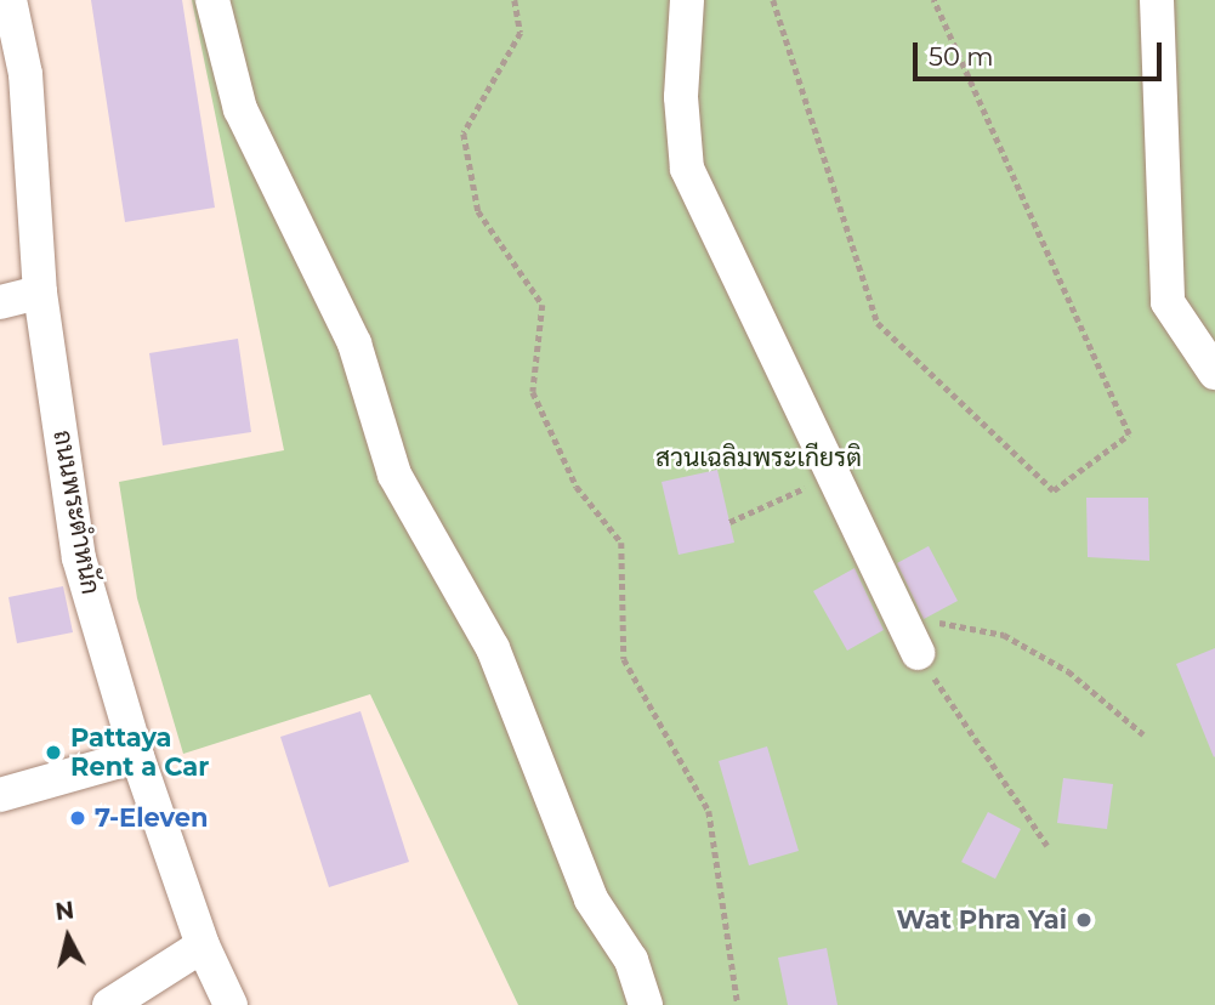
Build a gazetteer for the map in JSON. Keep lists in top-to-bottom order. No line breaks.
{"streets":{"street":["ถนนพระตำหนัก"]},"parks":["สวนเฉลิมพระเกียรติ"],"places":["Pattaya Rent a Car","7-Eleven","Wat Phra Yai"],"scale_bar":"50 m","north":"top"}
